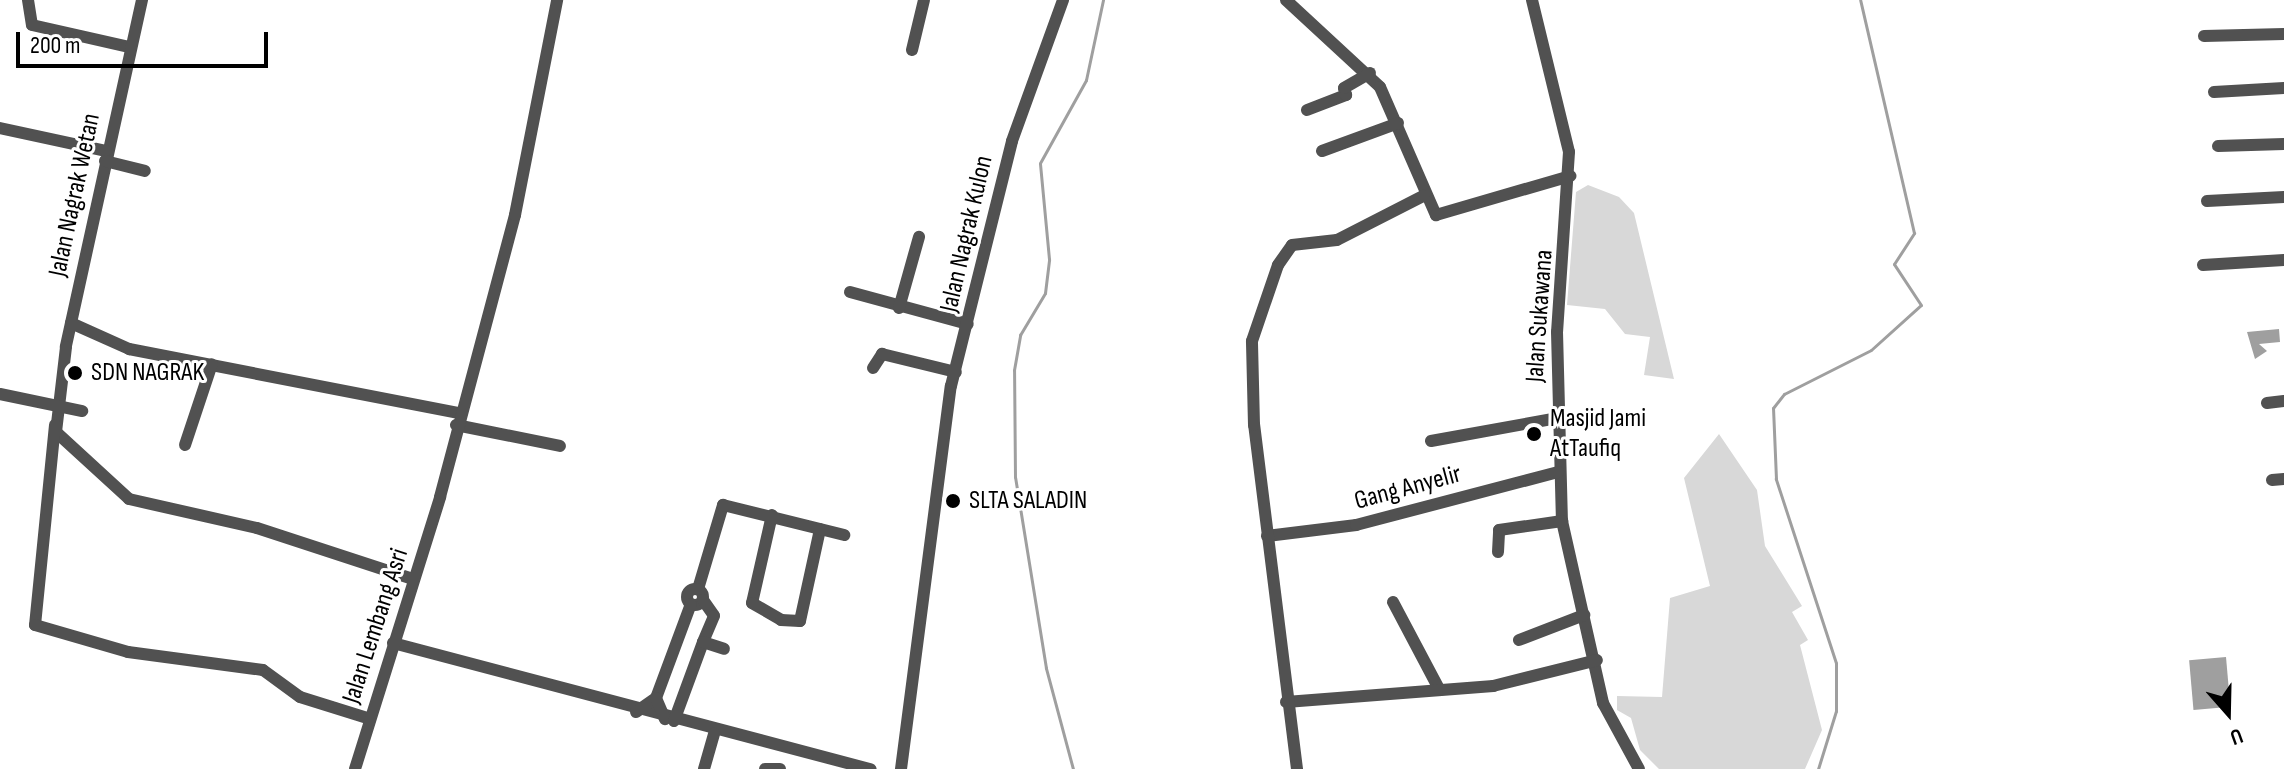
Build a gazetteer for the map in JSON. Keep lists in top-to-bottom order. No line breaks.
{"streets":{"street":["Jalan Nagrak Wetan","Jalan Nagrak Kulon","Jalan Sukawana","Gang Anyelir","Jalan Lembang Asri"]},"crossings":[["Jalan Nagrak Wetan","Jalan Lembang Asri"],["Jalan Sukawana","Gang Anyelir"]],"places":["SDN NAGRAK","Masjid Jami AtTaufiq","SLTA SALADIN"],"scale_bar":"200 m","north":"bottom"}
